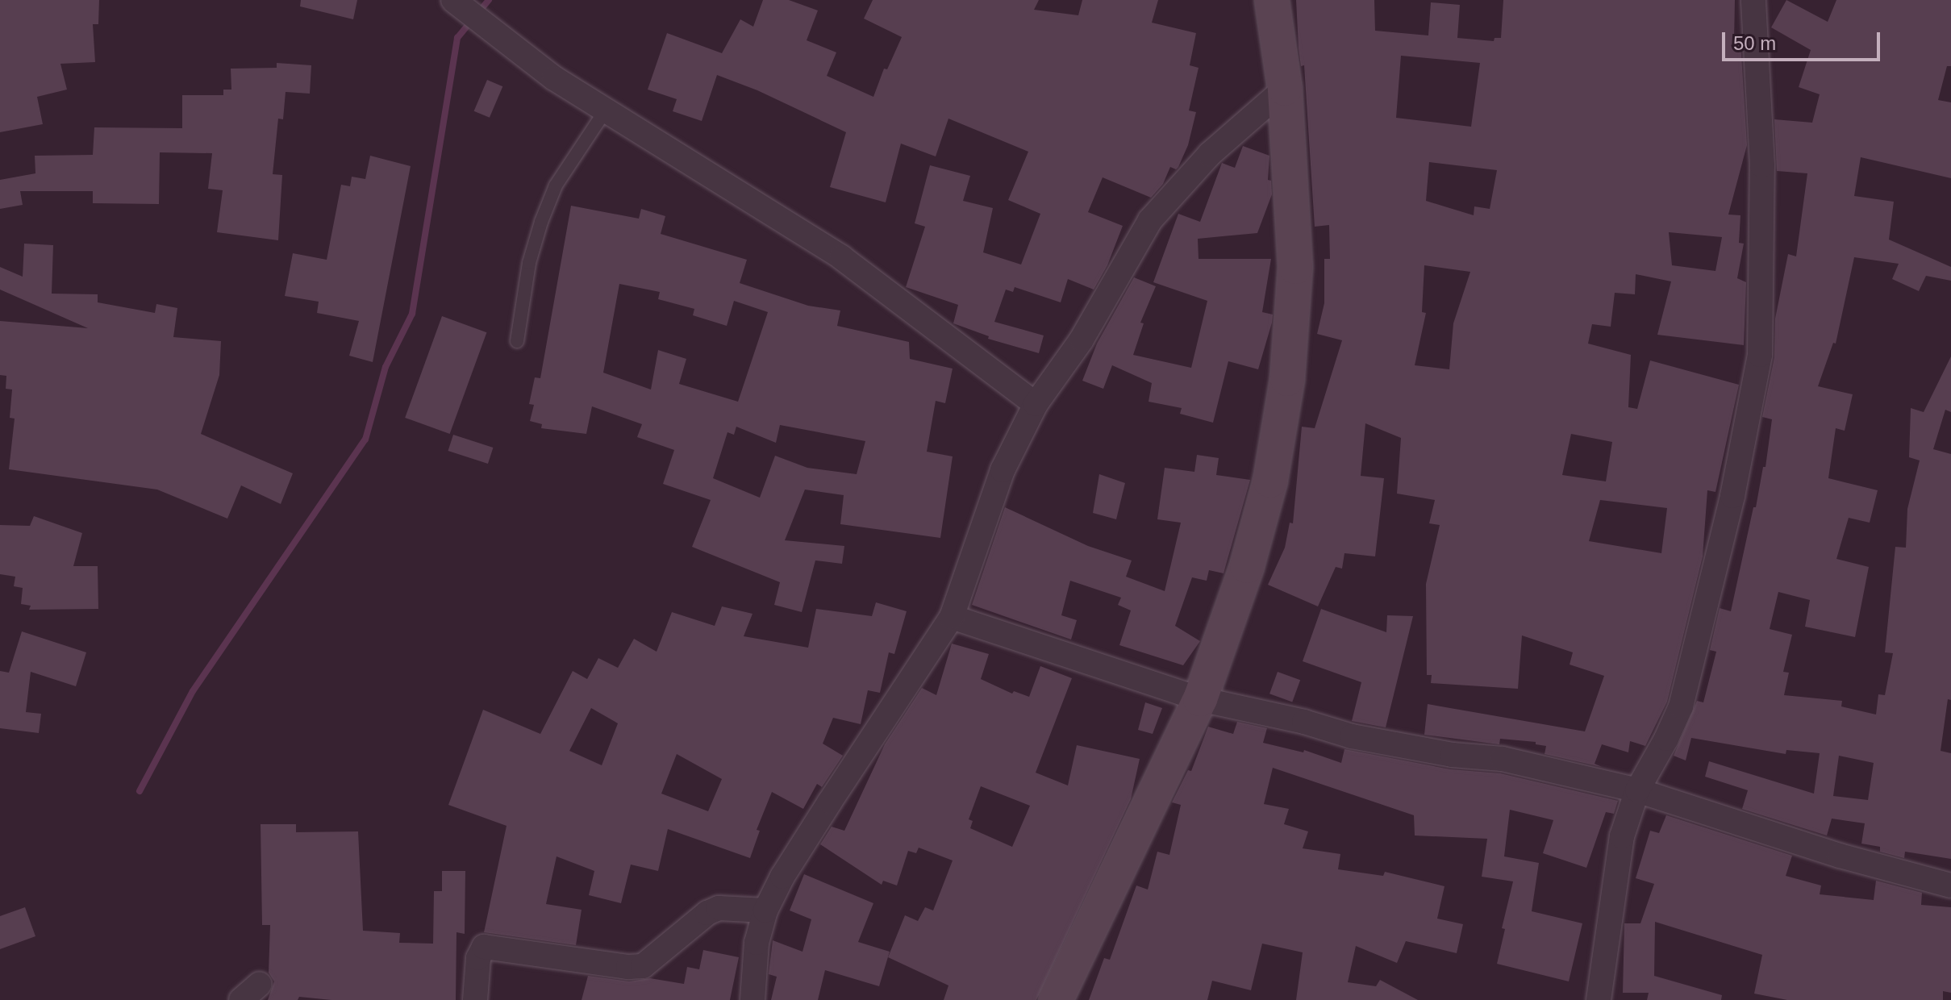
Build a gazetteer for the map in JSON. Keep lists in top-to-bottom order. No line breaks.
{"scale_bar":"50 m"}
